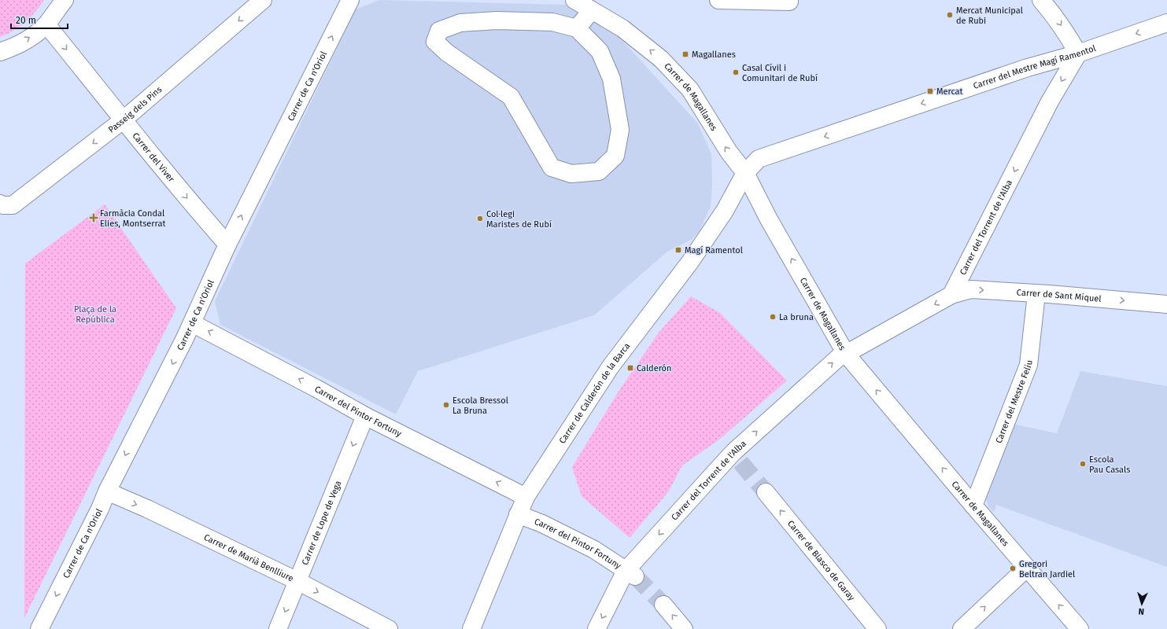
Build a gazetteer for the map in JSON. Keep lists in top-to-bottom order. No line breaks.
{"streets":{"street":["Carrer del Mestre Magí Ramentol","Carrer de Ca n'Oriol","Carrer de Magallanes","Passeig dels Pins","Carrer del Viver","Carrer del Torrent de l'Alba","Carrer de Sant Miquel","Carrer de Calderón de la Barca","Carrer del Mestre Feliu","Carrer del Pintor Fortuny","Carrer de Lope de Vega","Carrer de Marià Benlliure","Carrer de Blasco de Garay"]},"crossings":[["Carrer del Mestre Magí Ramentol","Carrer de Magallanes"],["Carrer del Mestre Magí Ramentol","Carrer del Torrent de l'Alba"],["Carrer del Mestre Magí Ramentol","Carrer de Calderón de la Barca"],["Carrer de Ca n'Oriol","Carrer del Viver"],["Carrer de Ca n'Oriol","Carrer del Pintor Fortuny"],["Carrer de Ca n'Oriol","Carrer de Marià Benlliure"],["Carrer de Magallanes","Carrer del Torrent de l'Alba"],["Carrer de Magallanes","Carrer de Calderón de la Barca"],["Carrer de Magallanes","Carrer del Mestre Feliu"],["Passeig dels Pins","Carrer del Viver"],["Carrer del Torrent de l'Alba","Carrer de Sant Miquel"],["Carrer del Torrent de l'Alba","Carrer del Pintor Fortuny"],["Carrer de Sant Miquel","Carrer del Mestre Feliu"],["Carrer de Calderón de la Barca","Carrer del Pintor Fortuny"],["Carrer del Pintor Fortuny","Carrer de Lope de Vega"],["Carrer de Lope de Vega","Carrer de Marià Benlliure"]],"one_way":["Carrer del Mestre Magí Ramentol","Carrer de Magallanes","Passeig dels Pins","Carrer del Viver","Carrer del Torrent de l'Alba","Carrer de Sant Miquel","Carrer del Pintor Fortuny","Carrer de Lope de Vega","Carrer de Marià Benlliure","Carrer de Blasco de Garay"],"parks":["Plaça de la República"],"places":{"other":["Mercat Municipal de Rubi","Casal Cívil i Comunitari de Rubí","Col·legi Maristes de Rubí","La bruna","Escola Bressol La Bruna","Escola Pau Casals","Gregori Beltran Jardiel"],"transit":["Magallanes","Mercat","Magí Ramentol","Calderón"],"health":["Farmàcia Condal Elies, Montserrat"]},"scale_bar":"20 m","north":"bottom"}
